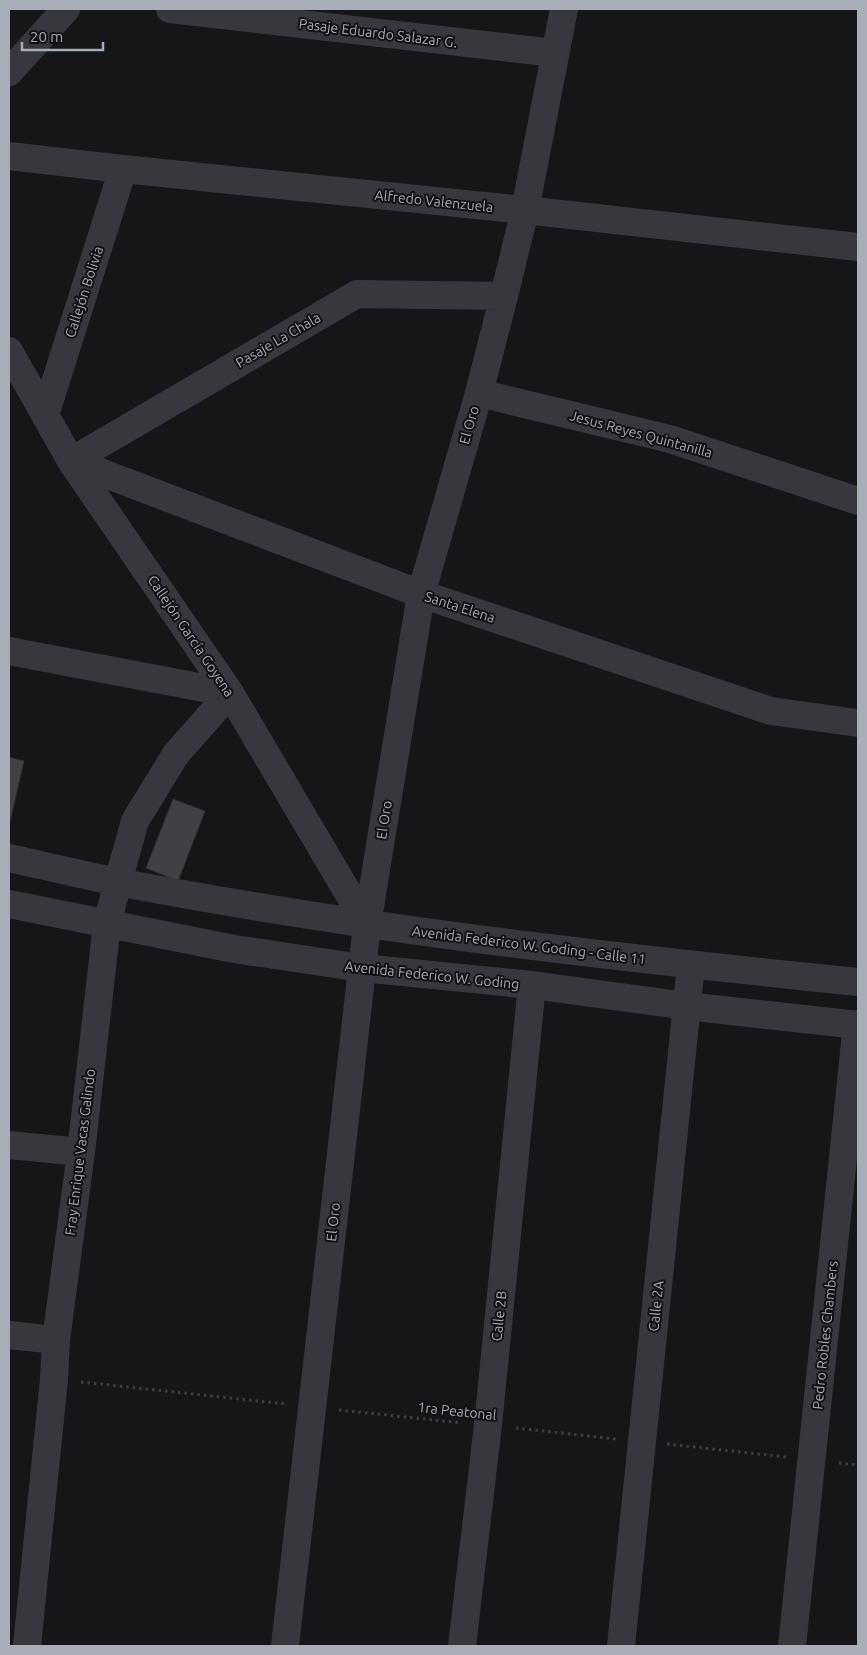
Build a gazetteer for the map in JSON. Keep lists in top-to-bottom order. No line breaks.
{"streets":{"street":["Pasaje Eduardo Salazar G.","Alfredo Valenzuela","Callejón Bolivia","Pasaje La Chala","El Oro","Jesus Reyes Quintanilla","Santa Elena","Callejón García Goyena","Avenida Federico W. Goding - Calle 11","Avenida Federico W. Goding","Fray Enrique Vacas Galindo","Calle 2A","Calle 2B","Pedro Robles Chambers"],"path":["1ra Peatonal"]},"crossings":[["Pasaje Eduardo Salazar G.","El Oro"],["Alfredo Valenzuela","Callejón Bolivia"],["Alfredo Valenzuela","El Oro"],["Callejón Bolivia","Callejón García Goyena"],["Pasaje La Chala","El Oro"],["Pasaje La Chala","Santa Elena"],["Pasaje La Chala","Callejón García Goyena"],["El Oro","Jesus Reyes Quintanilla"],["El Oro","Santa Elena"],["El Oro","Callejón García Goyena"],["El Oro","Avenida Federico W. Goding - Calle 11"],["El Oro","Avenida Federico W. Goding"],["El Oro","1ra Peatonal"],["Santa Elena","Callejón García Goyena"],["Callejón García Goyena","Avenida Federico W. Goding - Calle 11"],["Callejón García Goyena","Fray Enrique Vacas Galindo"],["Avenida Federico W. Goding - Calle 11","Calle 2A"],["Avenida Federico W. Goding","Fray Enrique Vacas Galindo"],["Avenida Federico W. Goding","Calle 2A"],["Avenida Federico W. Goding","Calle 2B"],["Avenida Federico W. Goding","Pedro Robles Chambers"],["Fray Enrique Vacas Galindo","1ra Peatonal"],["Calle 2A","1ra Peatonal"],["Calle 2B","1ra Peatonal"],["Pedro Robles Chambers","1ra Peatonal"]],"scale_bar":"20 m"}
